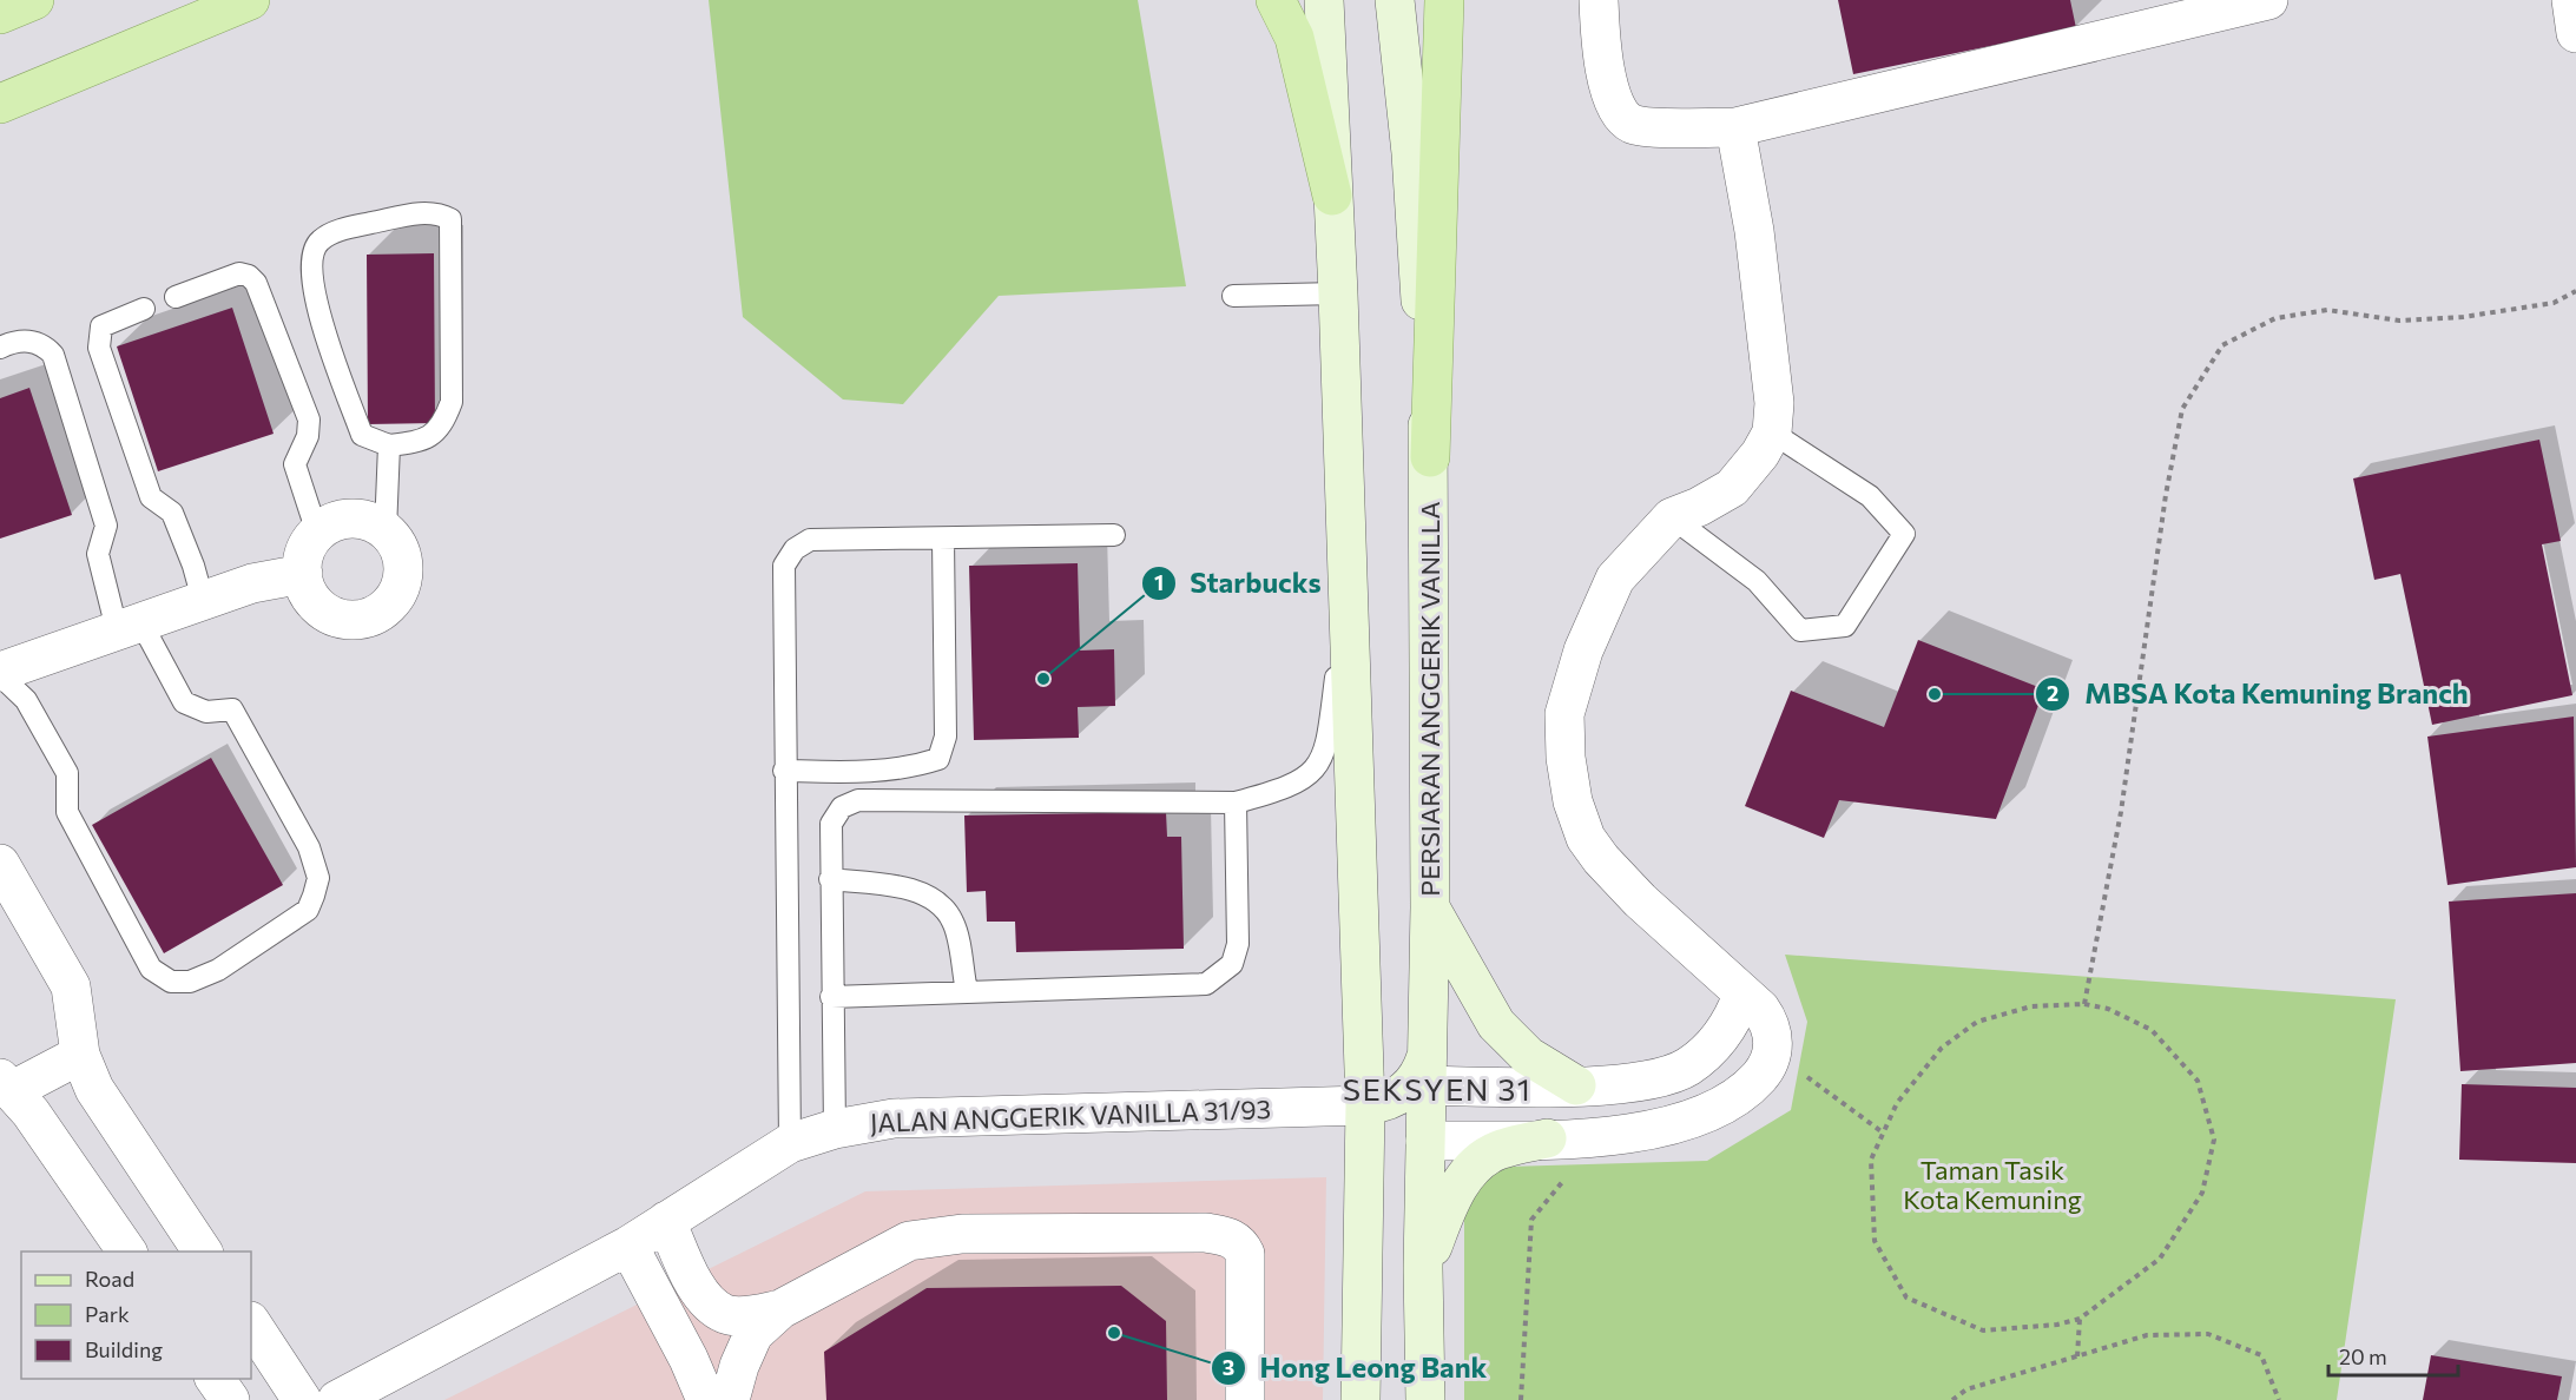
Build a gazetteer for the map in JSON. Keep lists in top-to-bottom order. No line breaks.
{"streets":{"main road":["PERSIARAN ANGGERIK VANILLA"],"street":["JALAN ANGGERIK VANILLA 31/93"]},"districts":["SEKSYEN 31"],"parks":["Taman Tasik Kota Kemuning"],"places":["Starbucks","MBSA Kota Kemuning Branch","Hong Leong Bank"],"legend":["Road","Park","Building"],"scale_bar":"20 m"}
